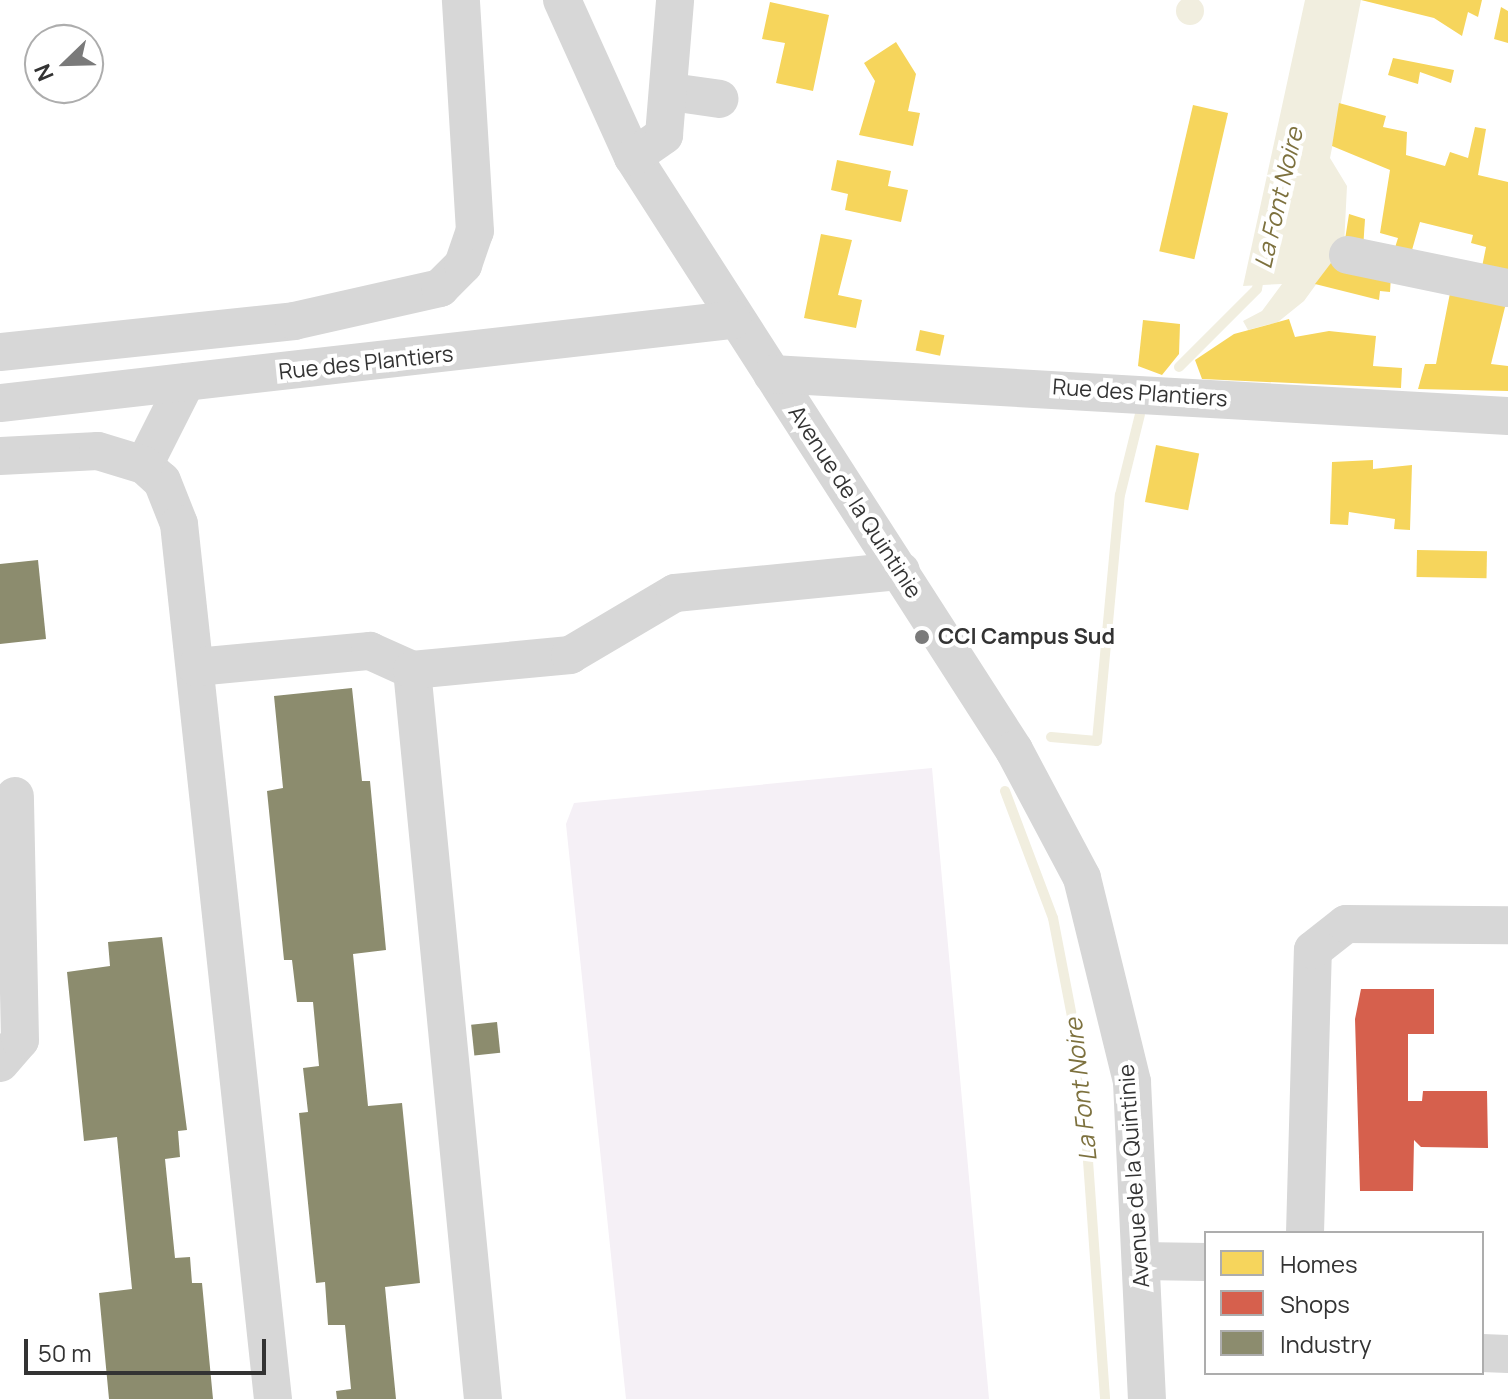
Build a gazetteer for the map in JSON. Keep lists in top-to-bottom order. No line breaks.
{"streets":{"street":["Rue des Plantiers","Avenue de la Quintinie"]},"crossings":[["Rue des Plantiers","Avenue de la Quintinie"]],"water":["La Font Noire"],"places":["CCI Campus Sud"],"legend":["Homes","Shops","Industry"],"scale_bar":"50 m","north":"bottom left"}
